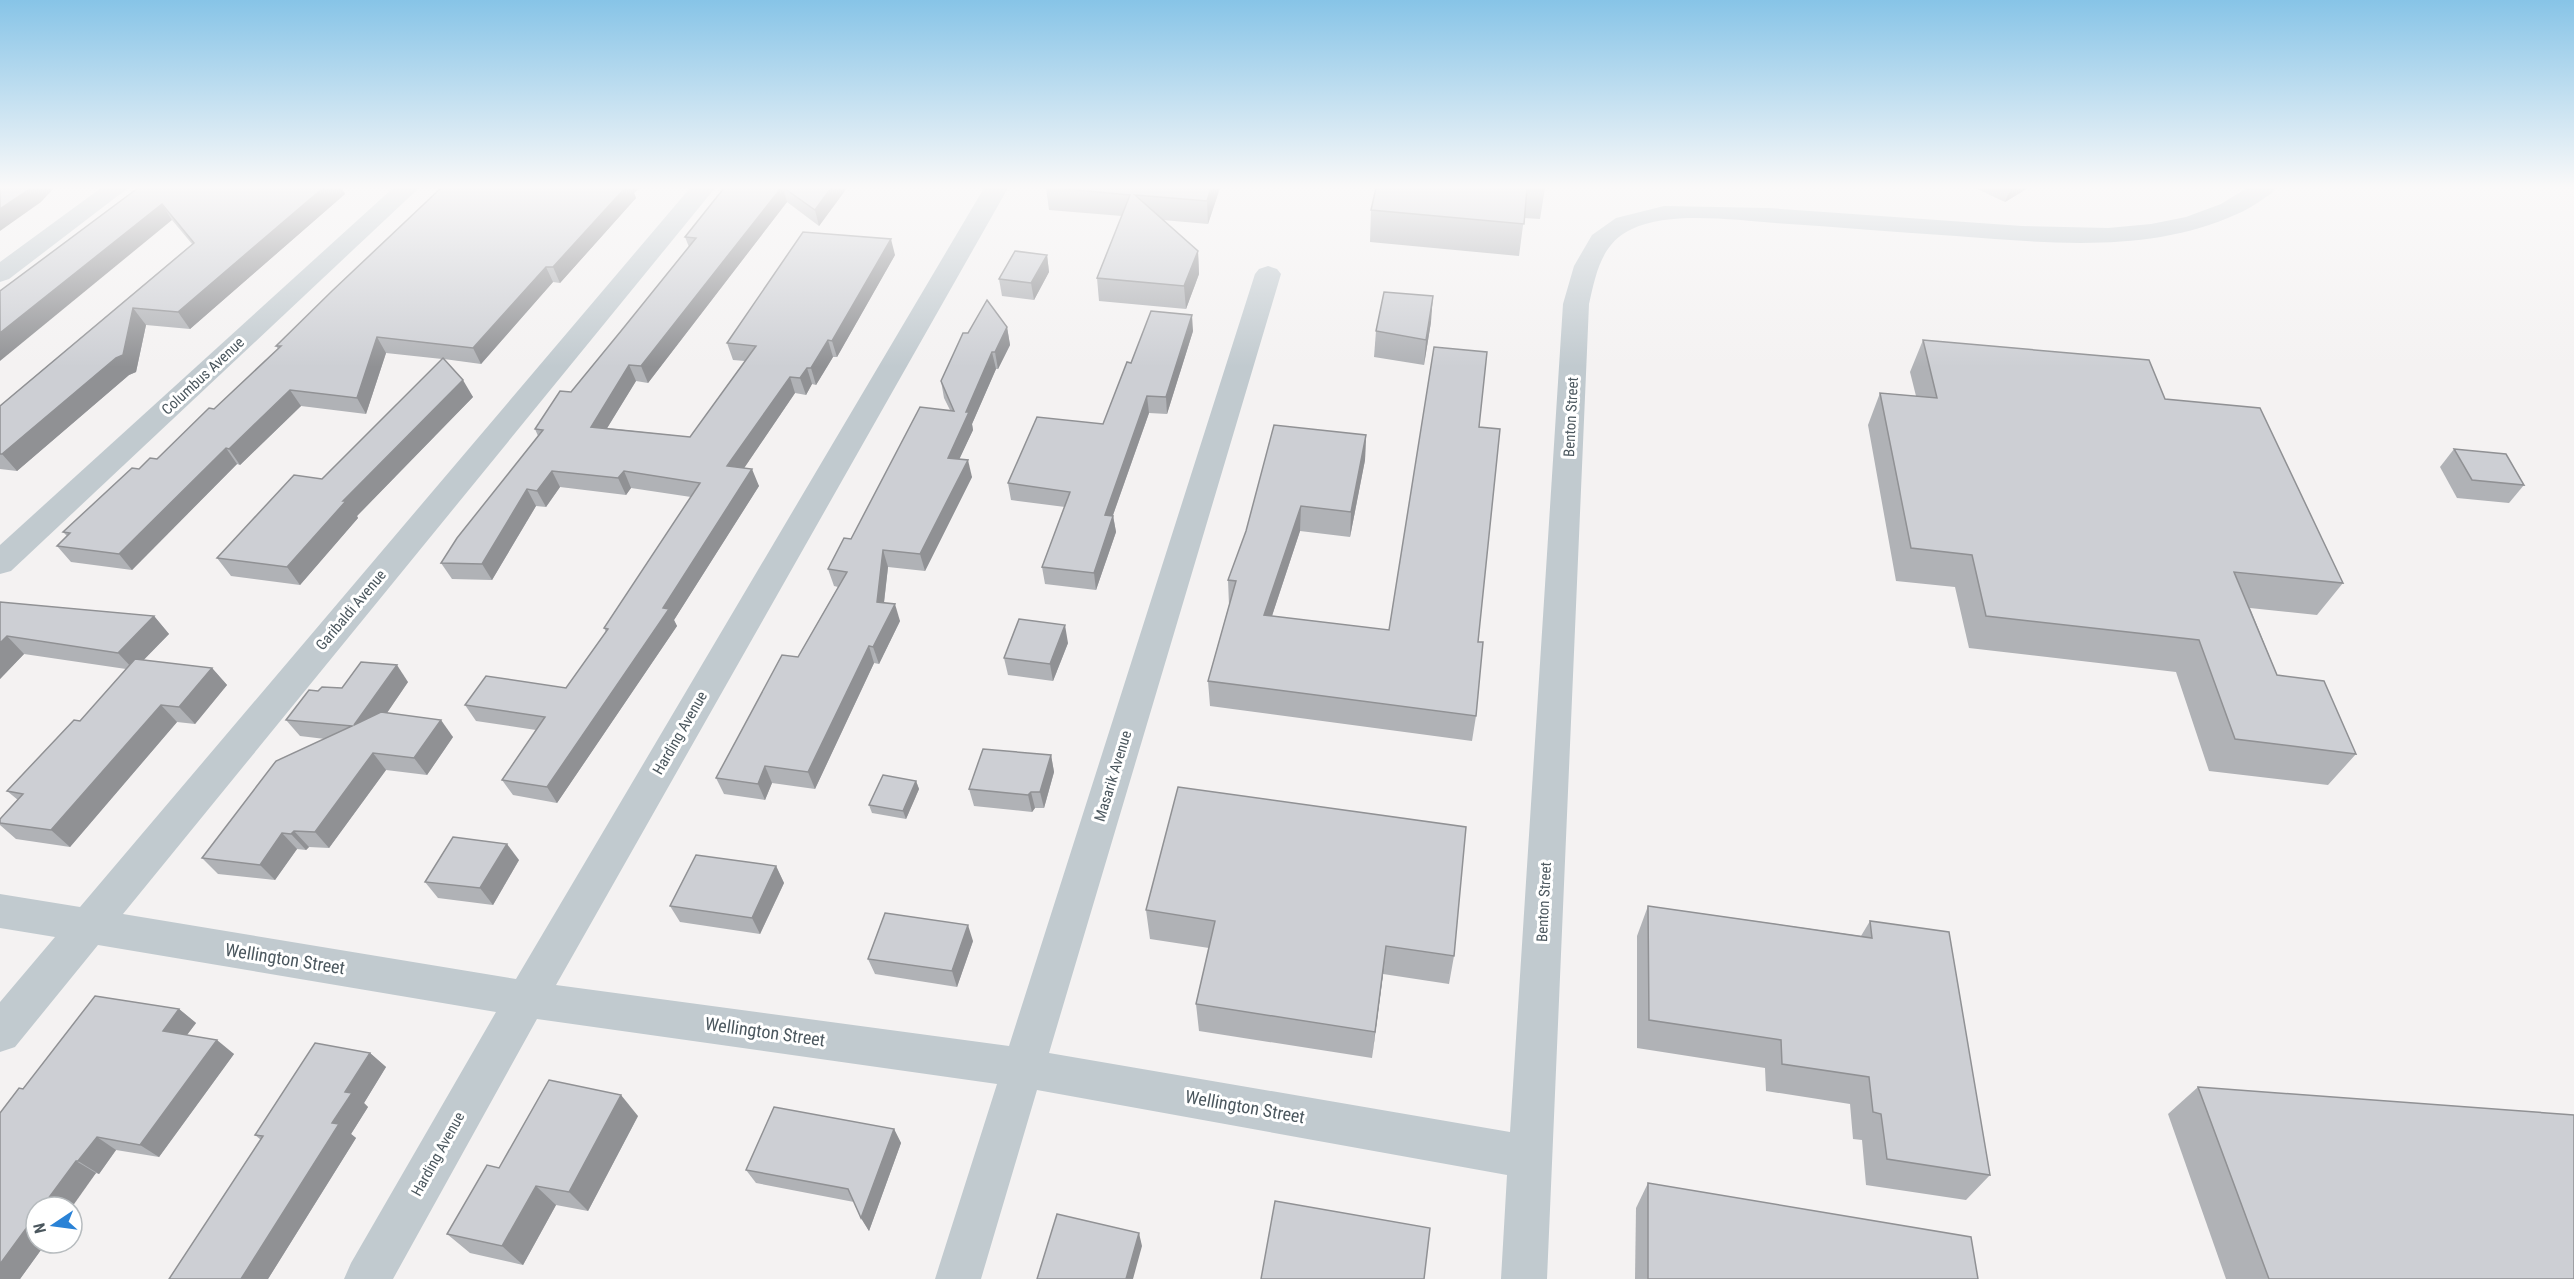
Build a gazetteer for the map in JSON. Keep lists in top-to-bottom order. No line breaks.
{"streets":{"street":["Columbus Avenue","Benton Street","Garibaldi Avenue","Harding Avenue","Masarik Avenue","Wellington Street"]},"crossings":[["Benton Street","Wellington Street"],["Garibaldi Avenue","Wellington Street"],["Harding Avenue","Wellington Street"],["Masarik Avenue","Wellington Street"]],"north":"left"}
